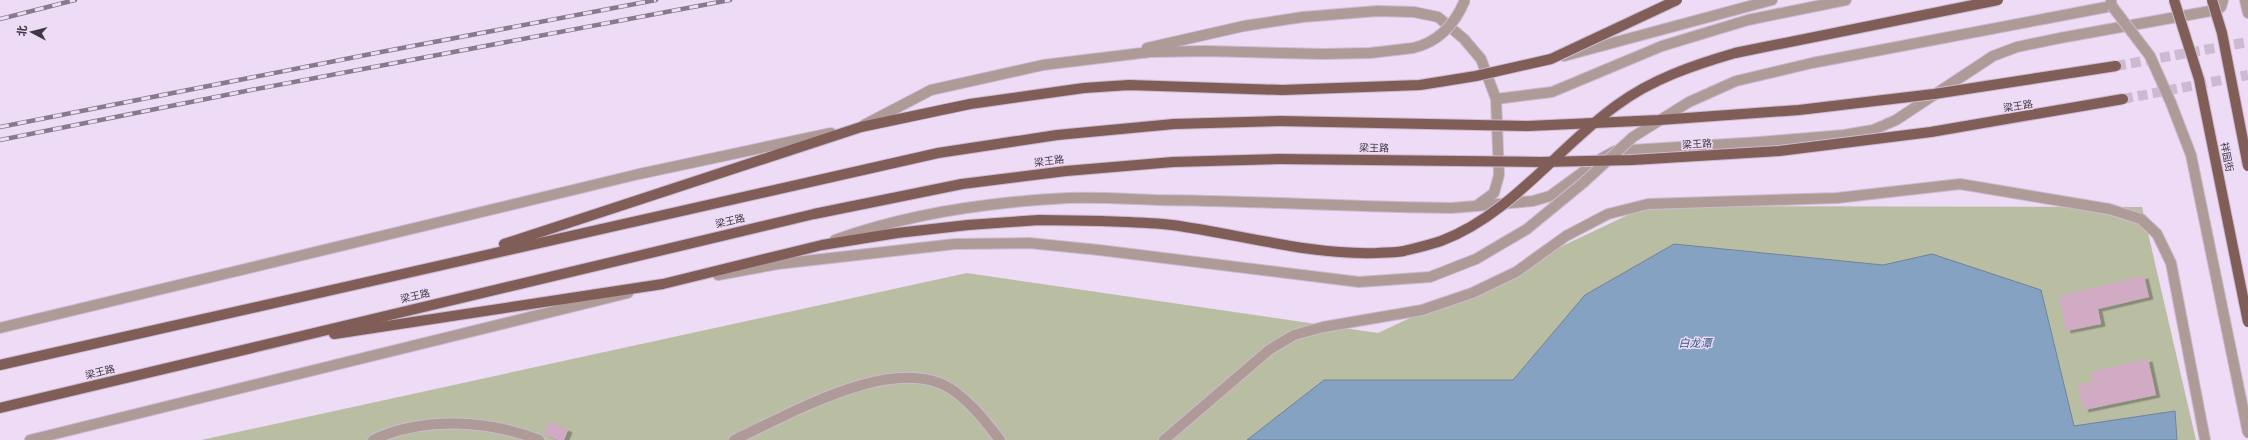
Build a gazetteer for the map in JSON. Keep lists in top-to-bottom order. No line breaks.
{"streets":{"main road":["梁王路","祥园街"]},"water":["白龙潭"],"north":"left"}
